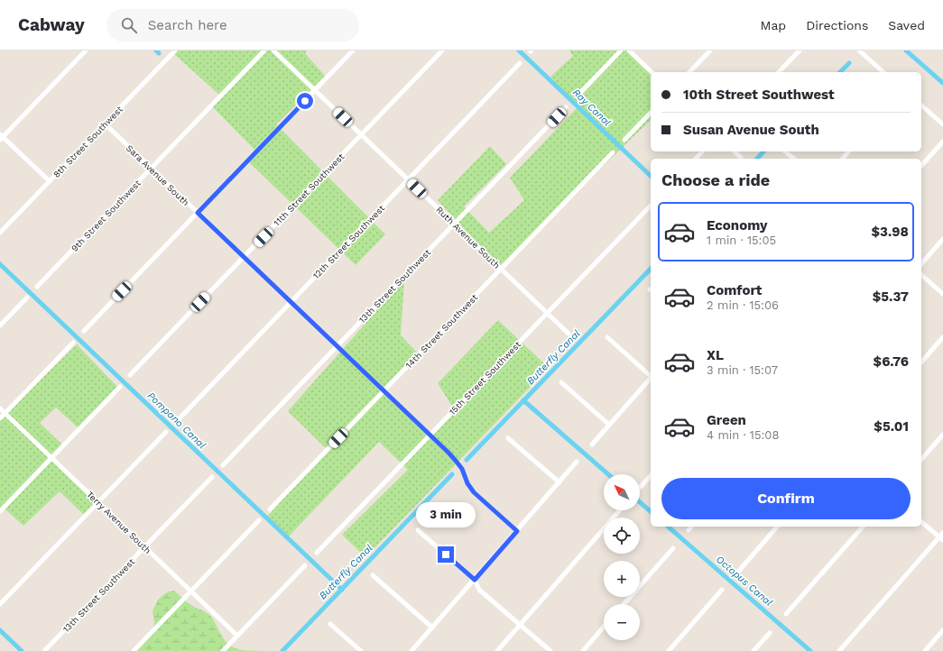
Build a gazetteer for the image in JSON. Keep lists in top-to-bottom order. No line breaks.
{"streets":{"street":["8th Street Southwest","Sara Avenue South","11th Street Southwest","9th Street Southwest","Ruth Avenue South","12th Street Southwest","13th Street Southwest","14th Street Southwest","15th Street Southwest","Terry Avenue South"]},"crossings":[["8th Street Southwest","Sara Avenue South"],["Sara Avenue South","11th Street Southwest"],["Sara Avenue South","9th Street Southwest"],["Sara Avenue South","12th Street Southwest"],["Sara Avenue South","13th Street Southwest"],["Sara Avenue South","14th Street Southwest"],["Sara Avenue South","15th Street Southwest"],["11th Street Southwest","Ruth Avenue South"],["Ruth Avenue South","12th Street Southwest"],["Ruth Avenue South","13th Street Southwest"],["Ruth Avenue South","14th Street Southwest"],["Ruth Avenue South","15th Street Southwest"],["13th Street Southwest","Terry Avenue South"]],"water":["Ray Canal","Butterfly Canal","Pompano Canal","Octopus Canal"],"north":"top left","page":{"header":"Cabway","search":"Search here","nav":["Map","Directions","Saved"],"banner":["10th Street Southwest","Susan Avenue South"],"heading":"Choose a ride","list":[{"name":"Economy","note":"1 min · 15:05","value":"$3.98"},{"name":"Comfort","note":"2 min · 15:06","value":"$5.37"},{"name":"XL","note":"3 min · 15:07","value":"$6.76"},{"name":"Green","note":"4 min · 15:08","value":"$5.01"}],"buttons":"Confirm","map_buttons":["+","−"],"bubble":"3 min"}}
